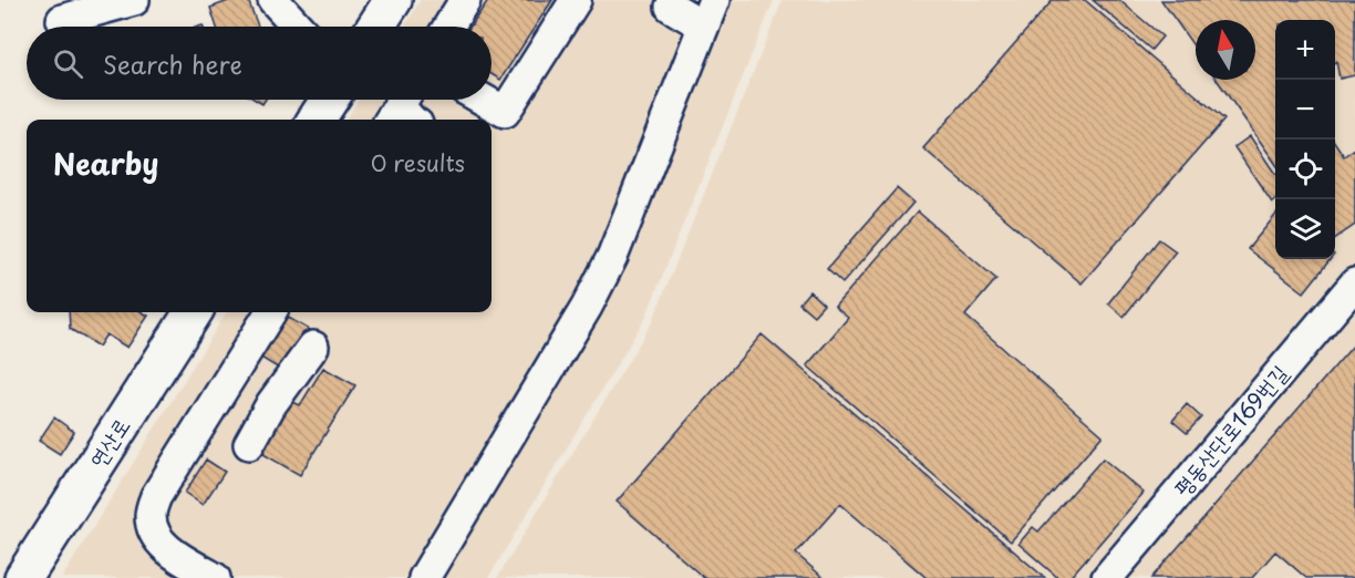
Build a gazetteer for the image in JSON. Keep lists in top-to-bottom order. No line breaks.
{"streets":{"main road":["연산로"],"street":["평동산단로169번길"]},"north":"top","page":{"map_buttons":["+","−"],"search":"Search here","heading":["Nearby","0 results"]}}
